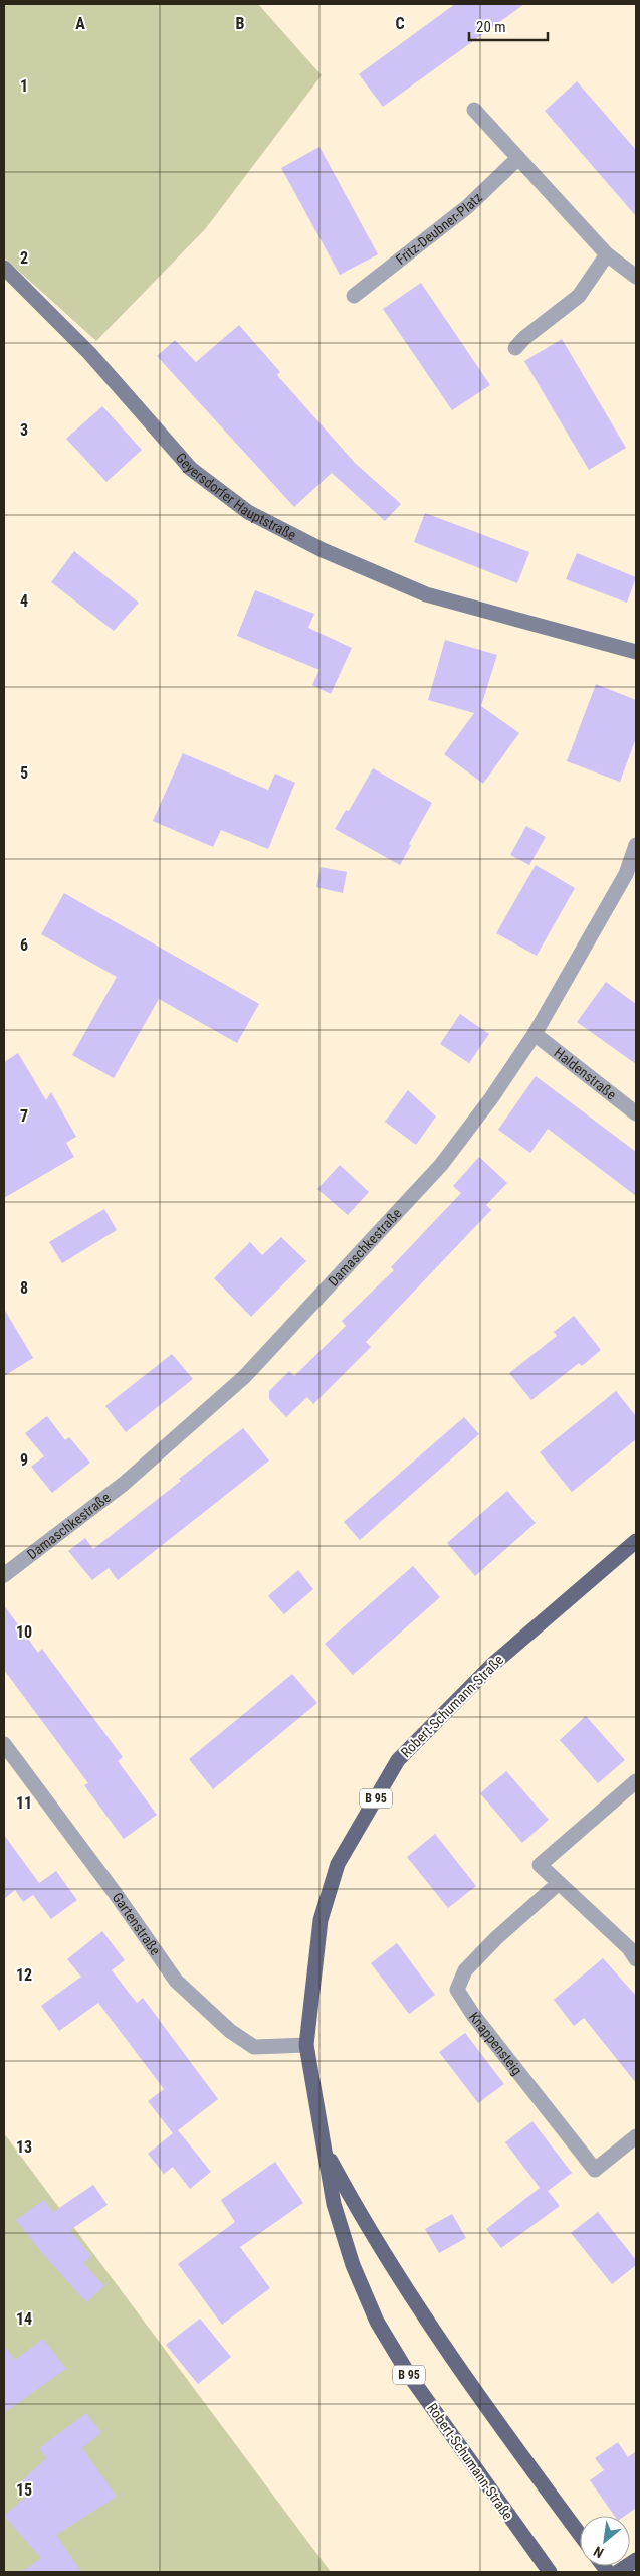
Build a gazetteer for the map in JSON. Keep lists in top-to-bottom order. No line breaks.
{"streets":{"main road":["Geyersdorfer Hauptstraße","Robert-Schumann-Straße","B 95"],"street":["Fritz-Deubner-Platz","Haldenstraße","Damaschkestraße","Gartenstraße","Knappensteig"]},"crossings":[["Haldenstraße","Damaschkestraße"],["Robert-Schumann-Straße","Gartenstraße"]],"scale_bar":"20 m","north":"bottom left","grid":{"columns":["A","B","C"],"rows":["1","2","3","4","5","6","7","8","9","10","11","12","13","14","15"]}}
